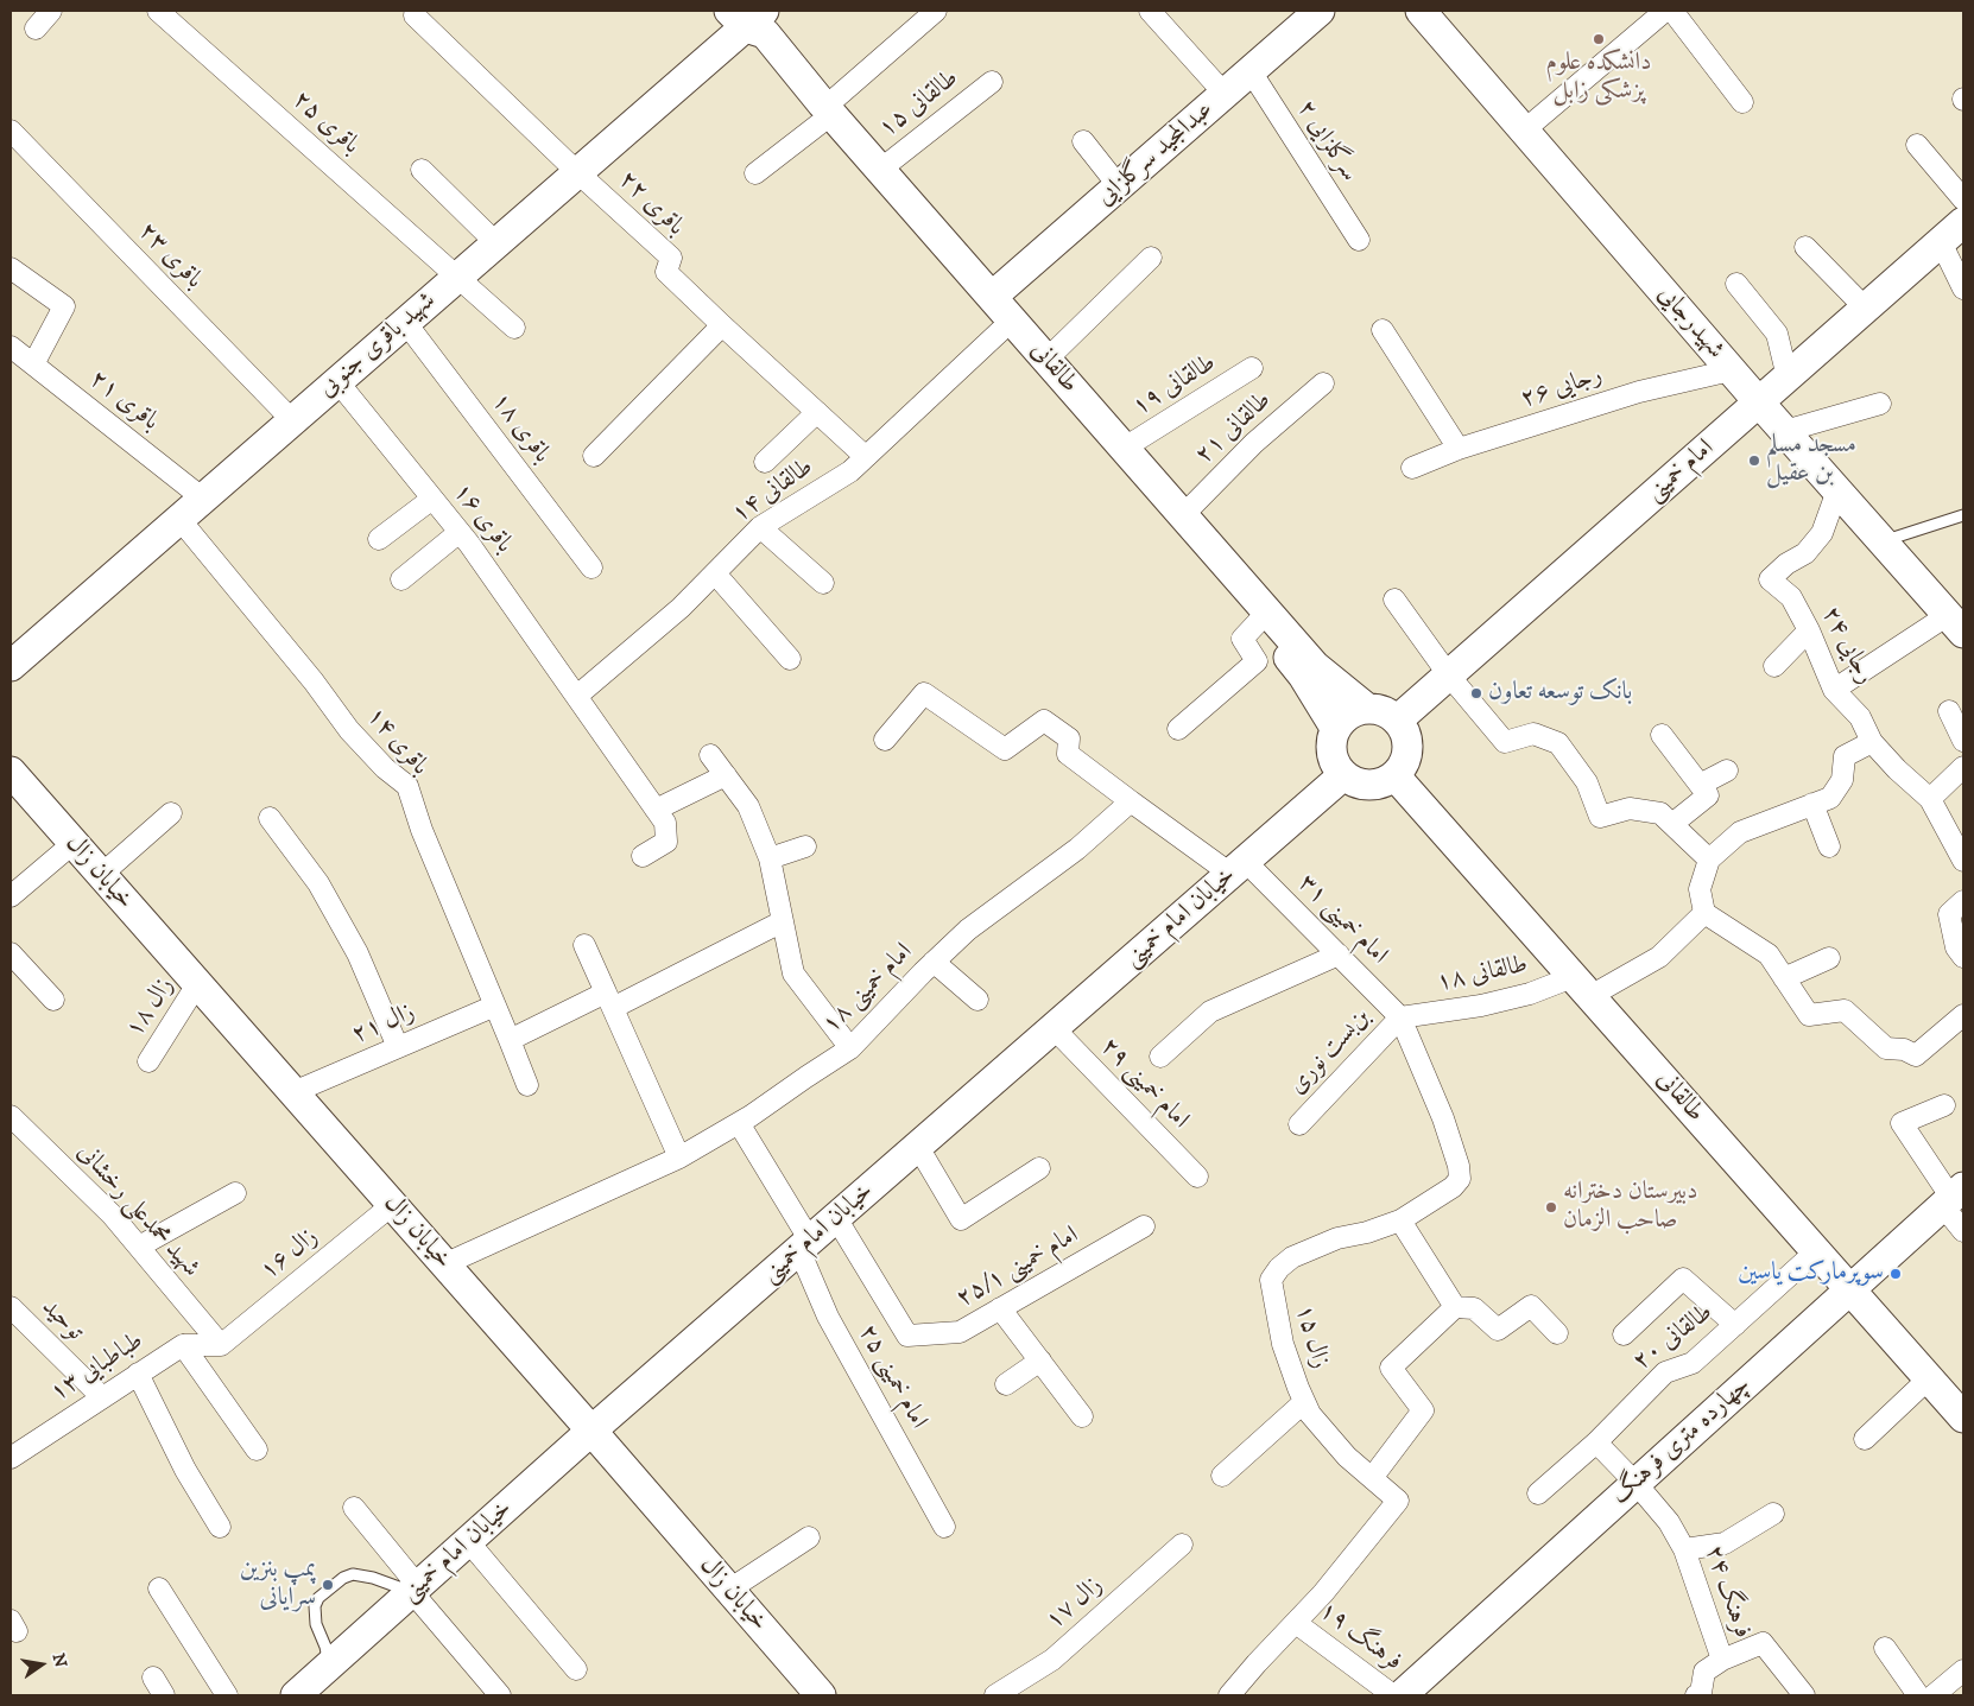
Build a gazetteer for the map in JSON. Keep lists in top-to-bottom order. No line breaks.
{"streets":{"main road":["عبدالمجید سرگلزایی","شهیدرجایی","شهید باقری جنوبی","طالقانی","امام خمینی","خیابان زال","خیابان امام خمینی","چهارده متری فرهنگ"],"street":["طالقانی ۱۵","باقری ۲۵","سرگلزایی ۲","باقری ۲۲","باقری ۲۳","طالقانی ۱۹","رجایی ۲۶","باقری ۲۱","باقری ۱۸","طالقانی ۲۱","طالقانی ۱۴","باقری ۱۶","رجایی ۲۴","باقری ۱۴","امام خمینی ۳۱","طالقانی ۱۸","امام خمینی ۱۸","زال ۱۸","زال ۲۱","بن‌بست نوری","امام خمینی ۲۹","شهید محمدعلی رخشانی","زال ۱۶","امام خمینی ۲۵/۱","توحید","زال ۱۵","طالقانی ۲۰","طباطبایی ۱۳","امام خمینی ۲۵","فرهنگ ۲۴","زال ۱۷","فرهنگ ۱۹"]},"crossings":[["طالقانی ۱۵","طالقانی"],["باقری ۲۵","شهید باقری جنوبی"],["سرگلزایی ۲","عبدالمجید سرگلزایی"],["عبدالمجید سرگلزایی","طالقانی"],["باقری ۲۲","شهید باقری جنوبی"],["باقری ۲۲","طالقانی ۱۴"],["باقری ۲۳","شهید باقری جنوبی"],["شهیدرجایی","رجایی ۲۶"],["شهیدرجایی","امام خمینی"],["شهیدرجایی","رجایی ۲۴"],["شهید باقری جنوبی","طالقانی"],["شهید باقری جنوبی","باقری ۲۱"],["شهید باقری جنوبی","باقری ۱۸"],["شهید باقری جنوبی","باقری ۱۶"],["شهید باقری جنوبی","باقری ۱۴"],["طالقانی","طالقانی ۱۹"],["طالقانی","طالقانی ۲۱"],["طالقانی","امام خمینی"],["طالقانی","طالقانی ۱۴"],["طالقانی","خیابان امام خمینی"],["طالقانی","طالقانی ۱۸"],["طالقانی","طالقانی ۲۰"],["طالقانی","چهارده متری فرهنگ"],["امام خمینی","خیابان امام خمینی"],["طالقانی ۱۴","باقری ۱۶"],["باقری ۱۴","زال ۲۱"],["خیابان زال","خیابان امام خمینی"],["خیابان زال","امام خمینی ۱۸"],["خیابان زال","زال ۱۸"],["خیابان زال","زال ۲۱"],["خیابان زال","زال ۱۶"],["خیابان امام خمینی","امام خمینی ۳۱"],["خیابان امام خمینی","امام خمینی ۲۹"],["خیابان امام خمینی","امام خمینی ۲۵/۱"],["خیابان امام خمینی","امام خمینی ۲۵"],["امام خمینی ۳۱","طالقانی ۱۸"],["امام خمینی ۳۱","بن‌بست نوری"],["امام خمینی ۳۱","زال ۱۵"],["طالقانی ۱۸","بن‌بست نوری"],["طالقانی ۱۸","زال ۱۵"],["امام خمینی ۱۸","امام خمینی ۲۵"],["بن‌بست نوری","زال ۱۵"],["شهید محمدعلی رخشانی","زال ۱۶"],["شهید محمدعلی رخشانی","طباطبایی ۱۳"],["زال ۱۶","طباطبایی ۱۳"],["توحید","طباطبایی ۱۳"],["زال ۱۵","فرهنگ ۱۹"],["طالقانی ۲۰","فرهنگ ۲۴"],["چهارده متری فرهنگ","فرهنگ ۲۴"]],"places":["دانشکده علوم پزشکی زابل","مسجد مسلم بن عقیل","بانک توسعه تعاون","دبیرستان دخترانه صاحب الزمان","سوپرمارکت یاسین","پمپ بنزین سرایانی"],"north":"right"}
